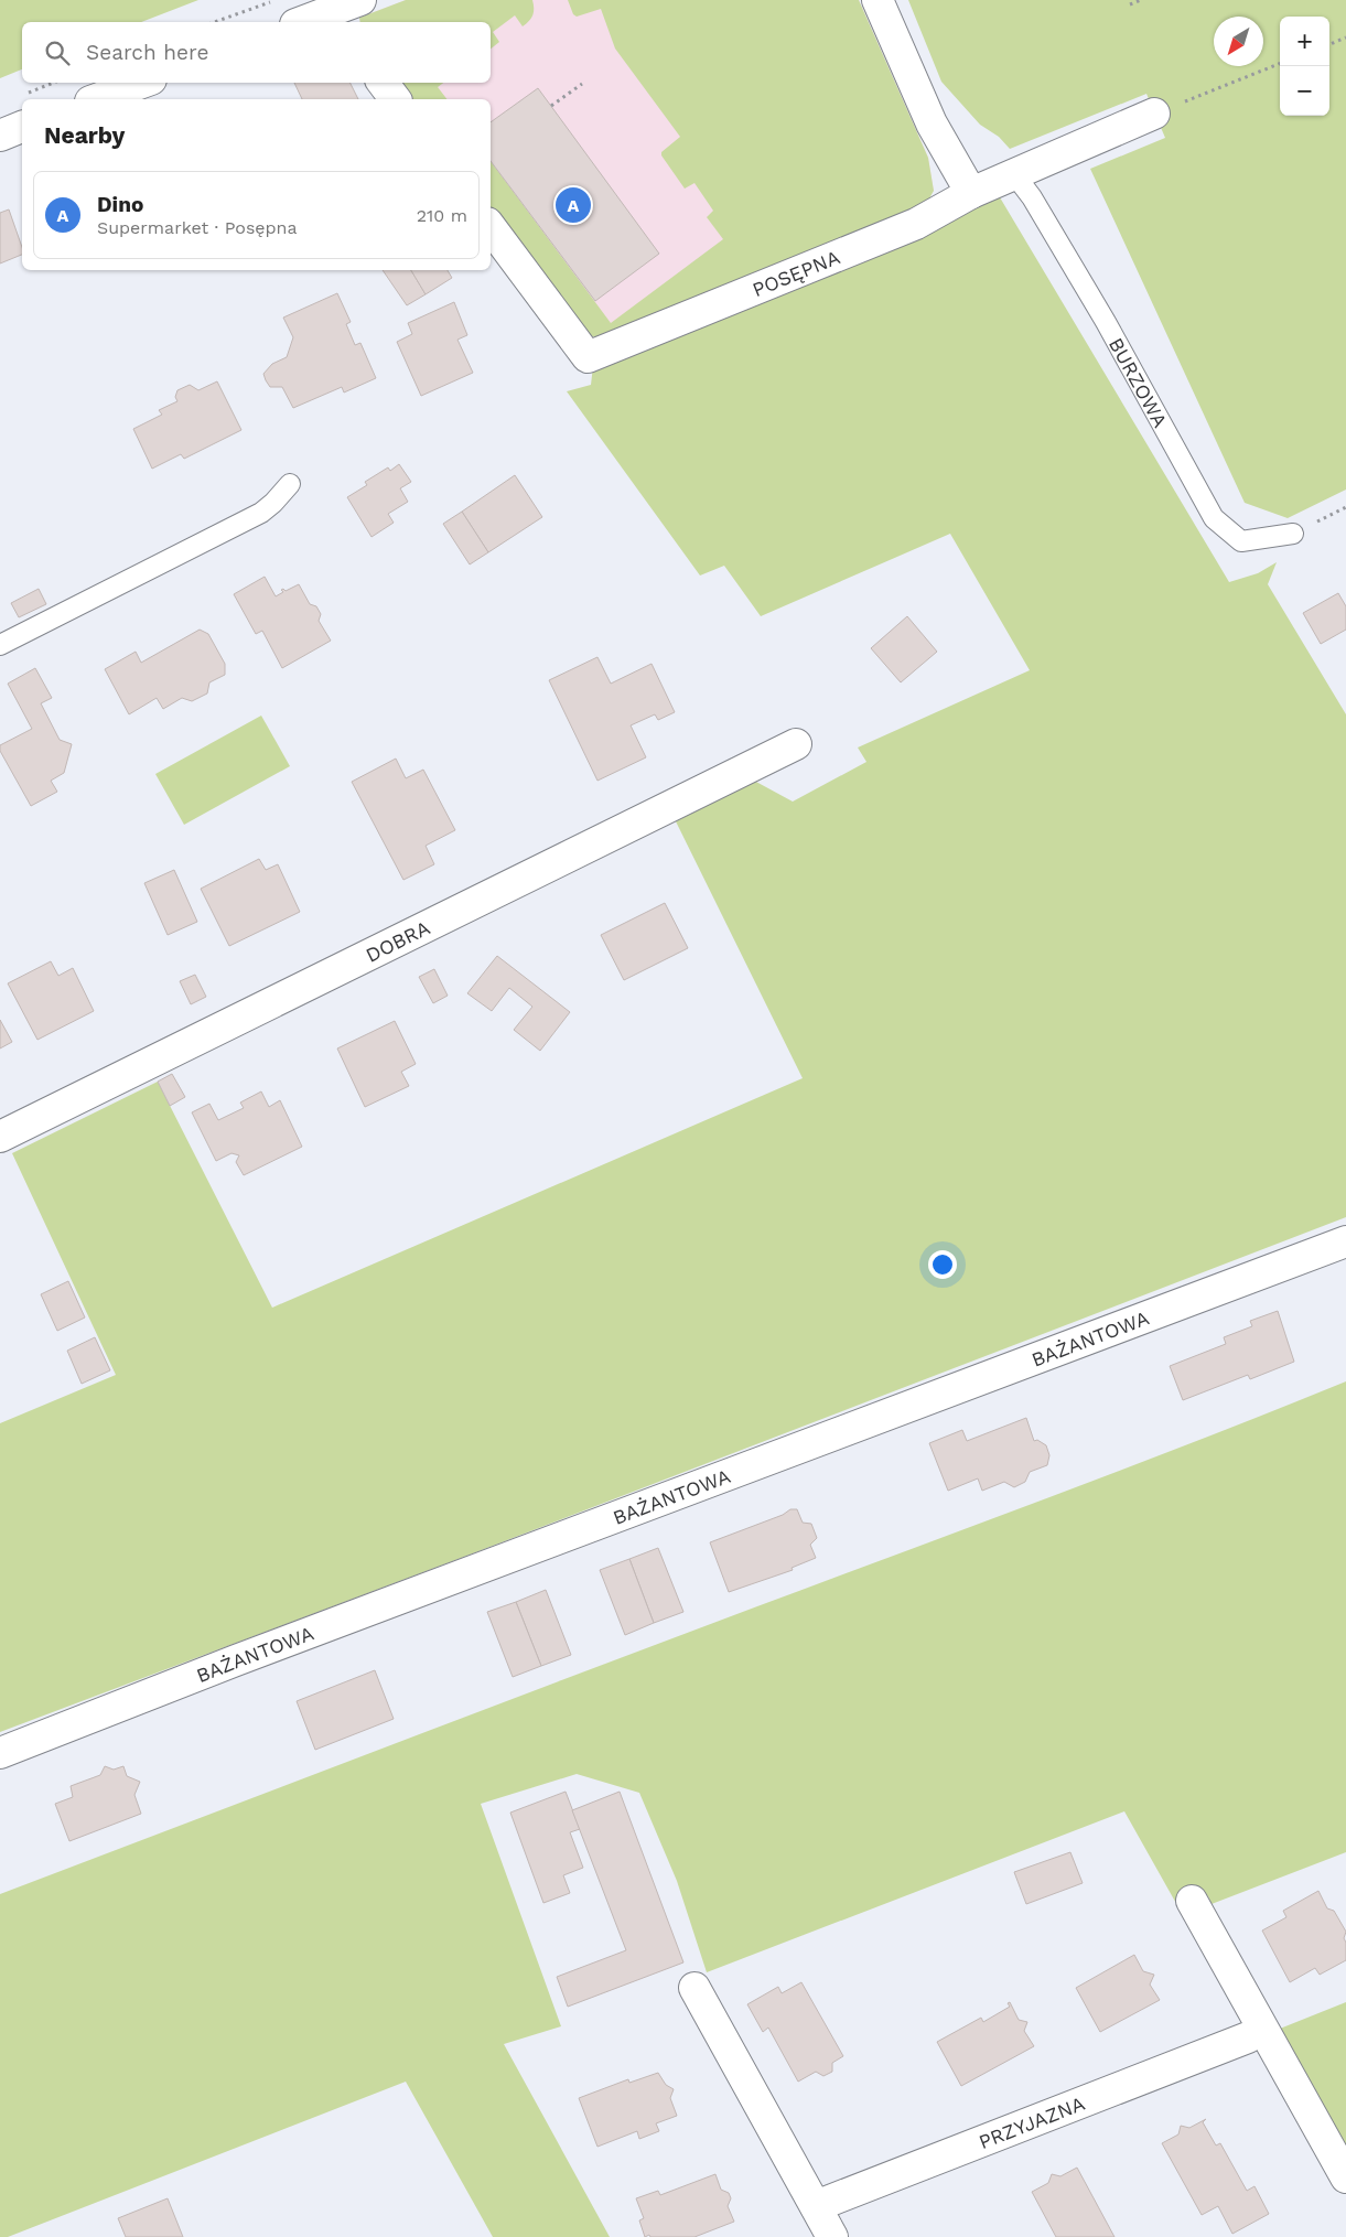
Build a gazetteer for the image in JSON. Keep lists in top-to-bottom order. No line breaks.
{"streets":{"street":["POSĘPNA","DOBRA","BAŻANTOWA","PRZYJAZNA"],"lane":["BURZOWA"]},"crossings":[["POSĘPNA","BURZOWA"]],"north":"bottom left","page":{"map_buttons":["+","−"],"search":"Search here","heading":"Nearby","list":[{"mark":"A","name":"Dino","note":"Supermarket · Posępna","value":"210 m"}],"pins":"A"}}
